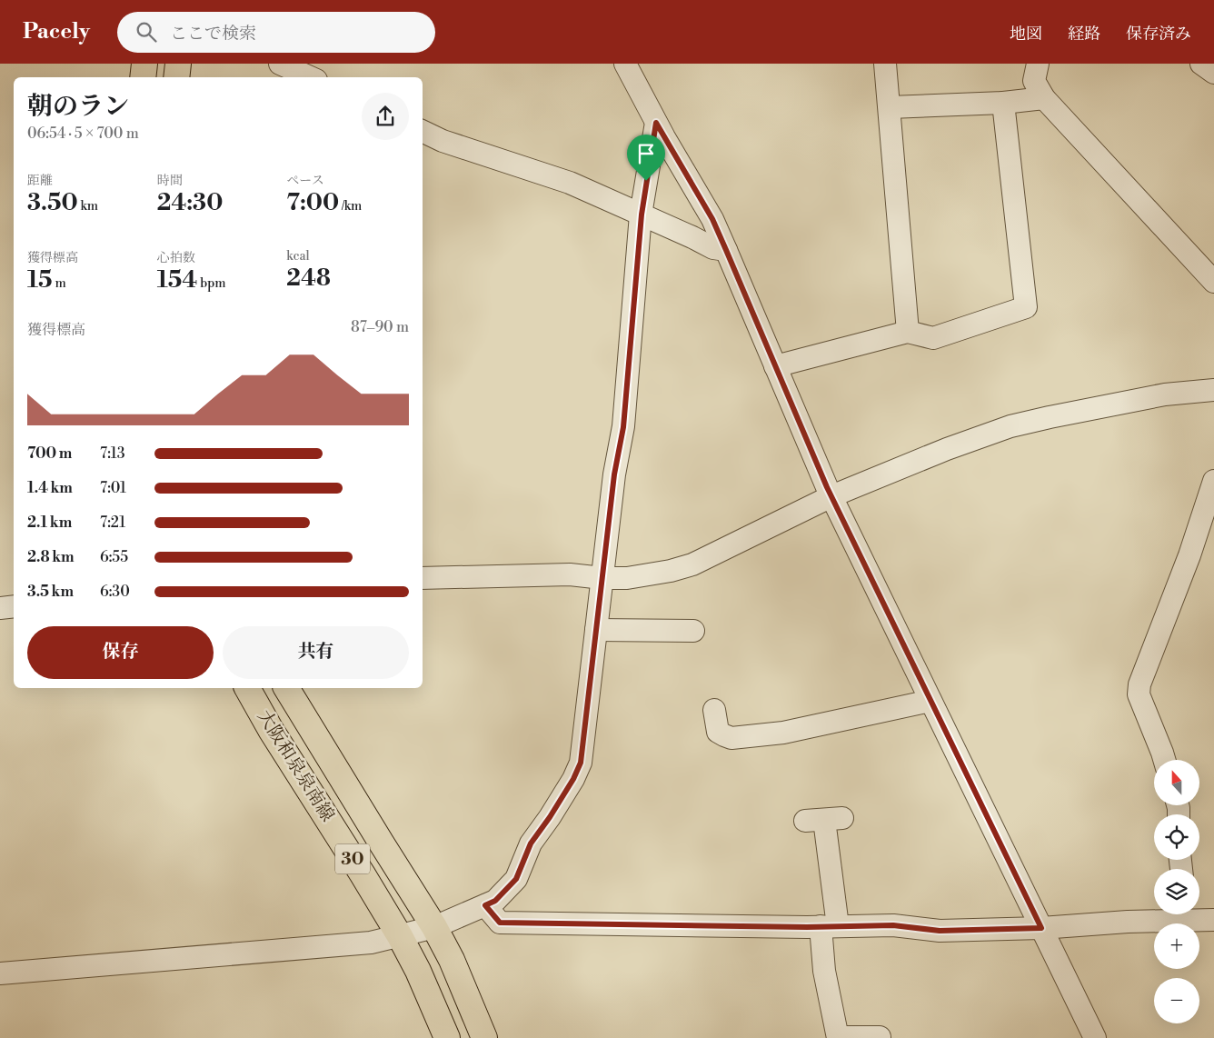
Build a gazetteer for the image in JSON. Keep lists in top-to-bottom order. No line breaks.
{"streets":{"main road":["大阪和泉泉南線","30"]},"north":"top","page":{"header":"Pacely","search":"ここで検索","nav":["地図","経路","保存済み"],"heading":["朝のラン","06:54 · 5 × 700 m"],"stats":[["距離","3.50 km"],["時間","24:30"],["ペース","7:00 /km"],["獲得標高","15 m"],["心拍数","154 bpm"],["kcal","248"]],"chart":["獲得標高","87–90 m"],"list":[{"name":"700 m","note":"7:13"},{"name":"1.4 km","note":"7:01"},{"name":"2.1 km","note":"7:21"},{"name":"2.8 km","note":"6:55"},{"name":"3.5 km","note":"6:30"}],"buttons":["保存","共有"],"map_buttons":["+","−"]}}
